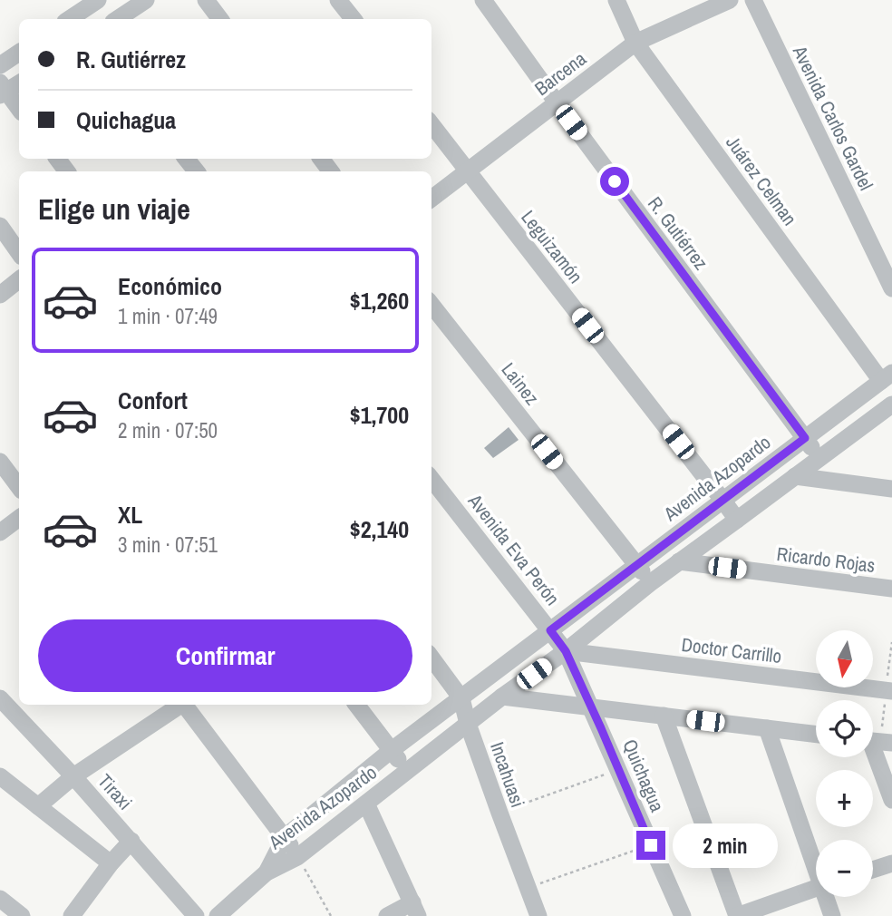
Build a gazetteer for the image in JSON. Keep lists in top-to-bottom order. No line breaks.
{"streets":{"street":["Barcena","Avenida Carlos Gardel","Juárez Celman","R. Gutiérrez","Leguizamón","Lainez","Avenida Azopardo","Avenida Eva Perón","Ricardo Rojas","Doctor Carrillo","Incahuasi","Quichagua","Tiraxi"]},"crossings":[["Barcena","Juárez Celman"],["Barcena","R. Gutiérrez"],["Barcena","Leguizamón"],["Juárez Celman","Avenida Azopardo"],["R. Gutiérrez","Avenida Azopardo"],["Leguizamón","Avenida Azopardo"],["Lainez","Avenida Azopardo"],["Avenida Azopardo","Avenida Eva Perón"],["Avenida Azopardo","Ricardo Rojas"],["Avenida Azopardo","Doctor Carrillo"],["Avenida Azopardo","Incahuasi"],["Avenida Azopardo","Quichagua"],["Avenida Eva Perón","Doctor Carrillo"],["Avenida Eva Perón","Quichagua"],["Doctor Carrillo","Quichagua"]],"north":"bottom","page":{"banner":["R. Gutiérrez","Quichagua"],"heading":"Elige un viaje","list":[{"name":"Económico","note":"1 min · 07:49","value":"$1,260"},{"name":"Confort","note":"2 min · 07:50","value":"$1,700"},{"name":"XL","note":"3 min · 07:51","value":"$2,140"}],"buttons":"Confirmar","map_buttons":["+","−"],"bubble":"2 min"}}
